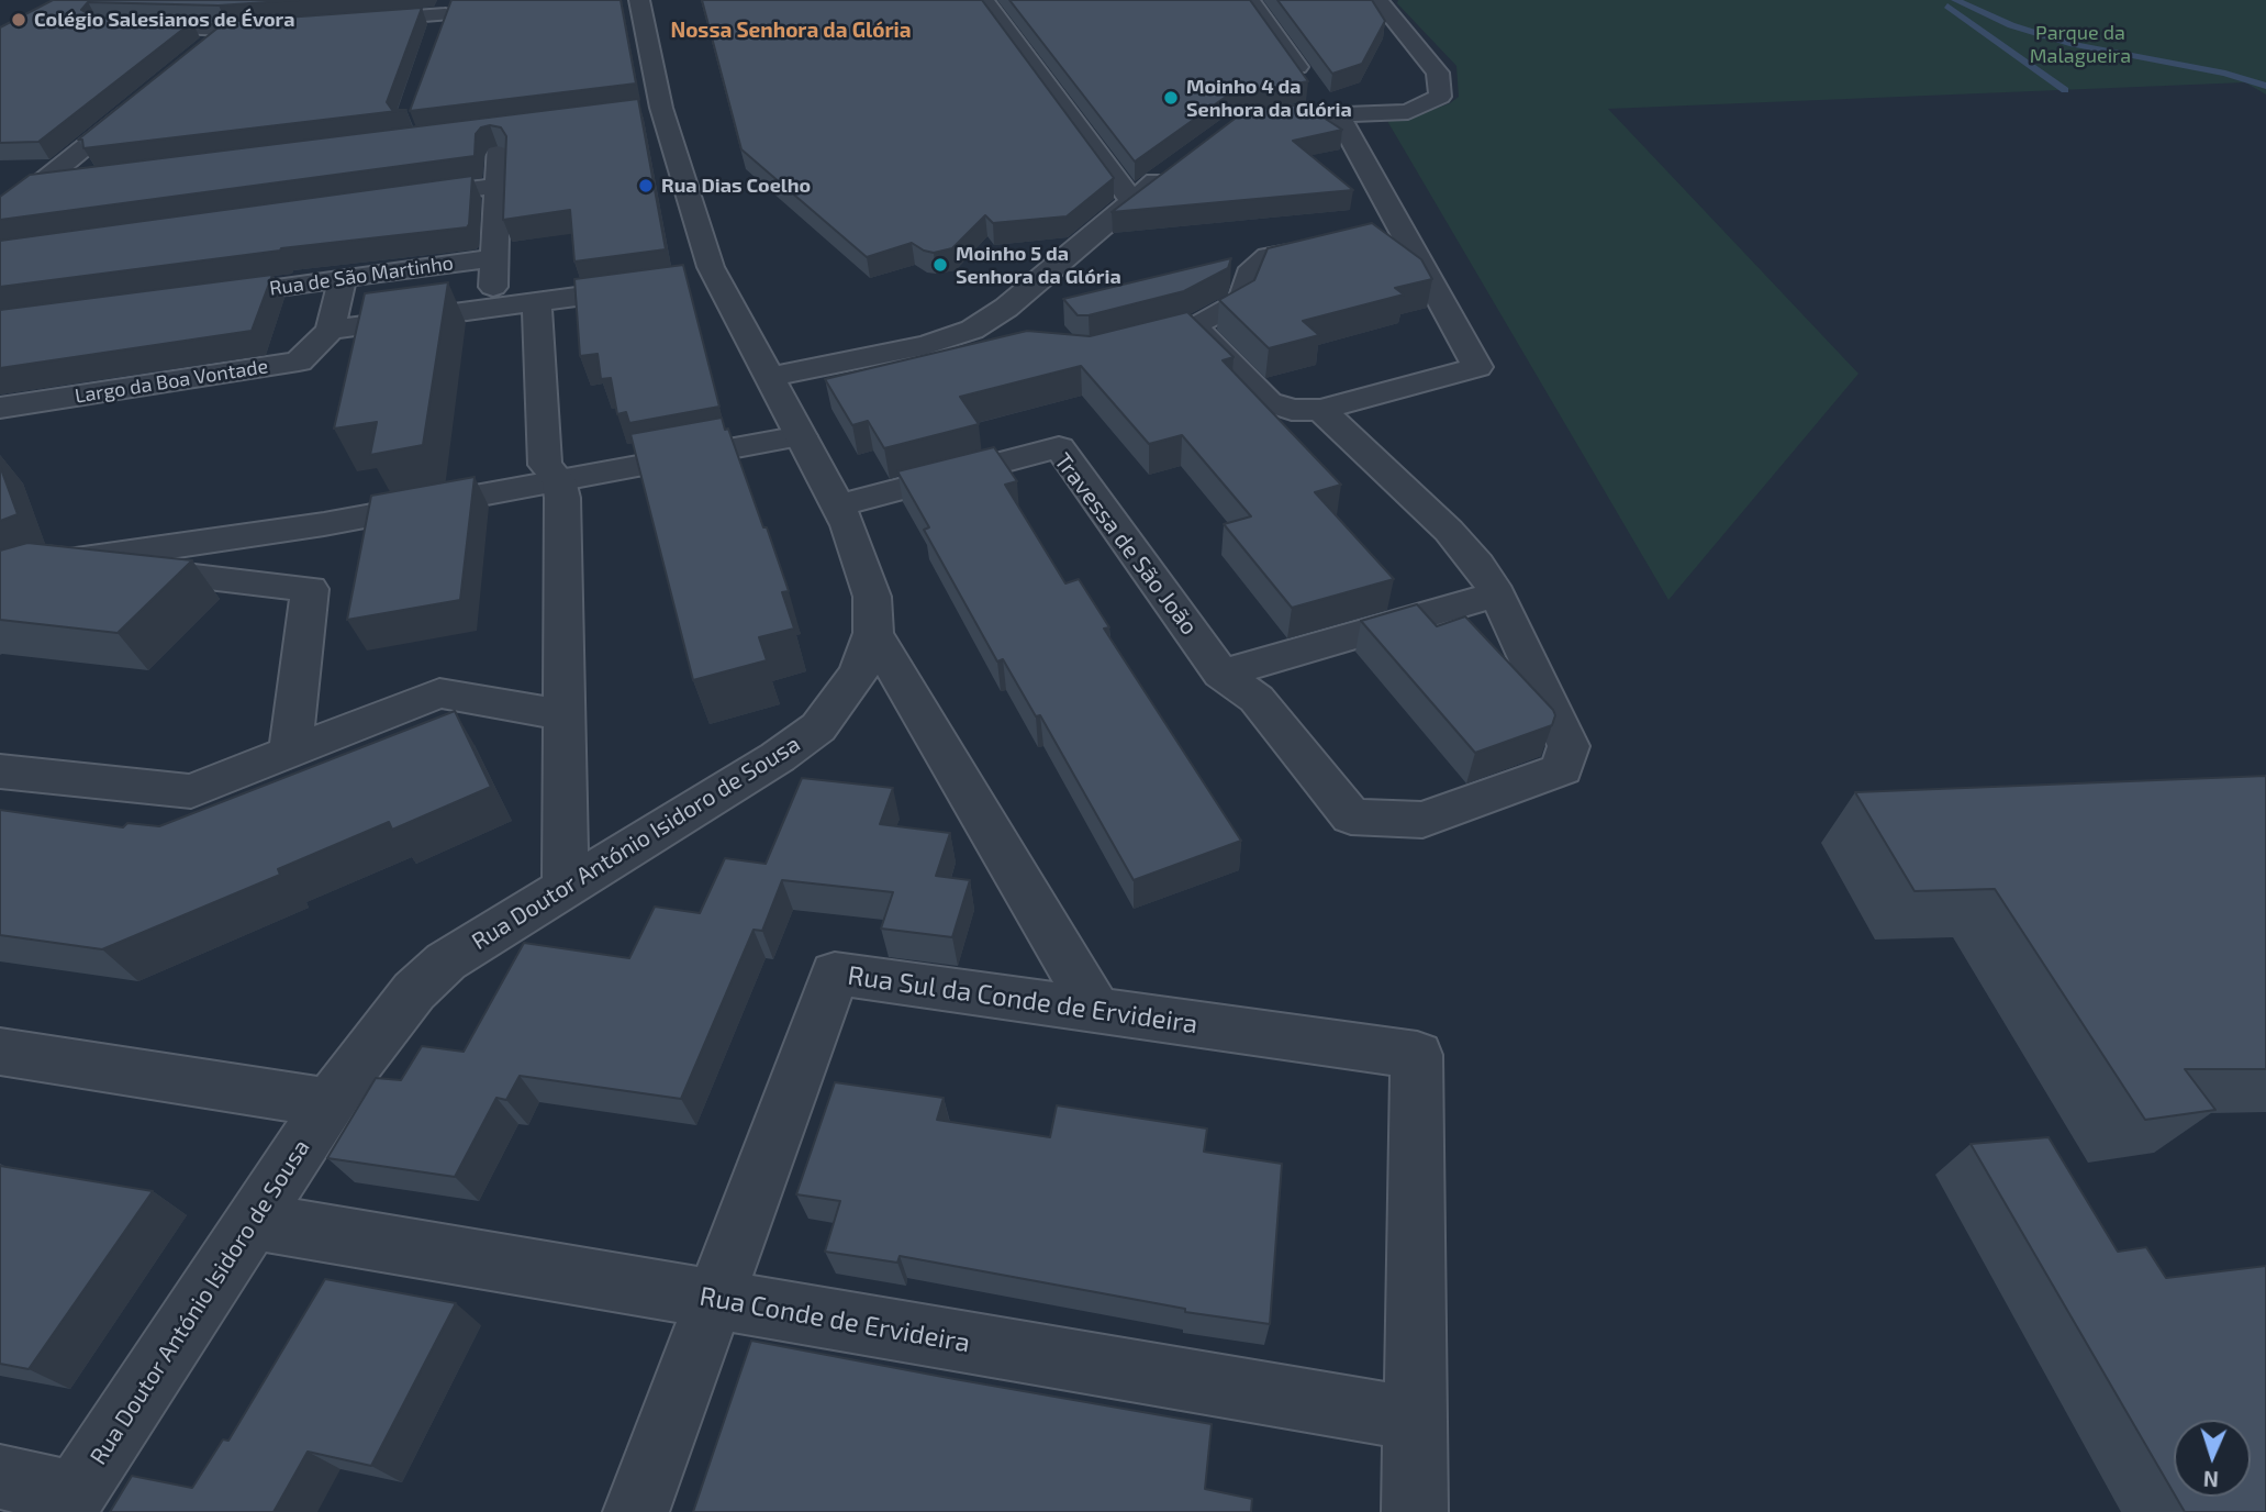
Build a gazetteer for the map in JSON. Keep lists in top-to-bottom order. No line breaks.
{"streets":{"street":["Rua de São Martinho","Largo da Boa Vontade","Travessa de São João","Rua Doutor António Isidoro de Sousa","Rua Sul da Conde de Ervideira","Rua Conde de Ervideira"]},"crossings":[["Travessa de São João","Rua Doutor António Isidoro de Sousa"],["Rua Doutor António Isidoro de Sousa","Rua Conde de Ervideira"],["Rua Sul da Conde de Ervideira","Rua Conde de Ervideira"]],"districts":["Nossa Senhora da Glória"],"parks":["Parque da Malagueira"],"places":["Colégio Salesianos de Évora","Moinho 4 da Senhora da Glória","Rua Dias Coelho","Moinho 5 da Senhora da Glória"],"north":"bottom"}
